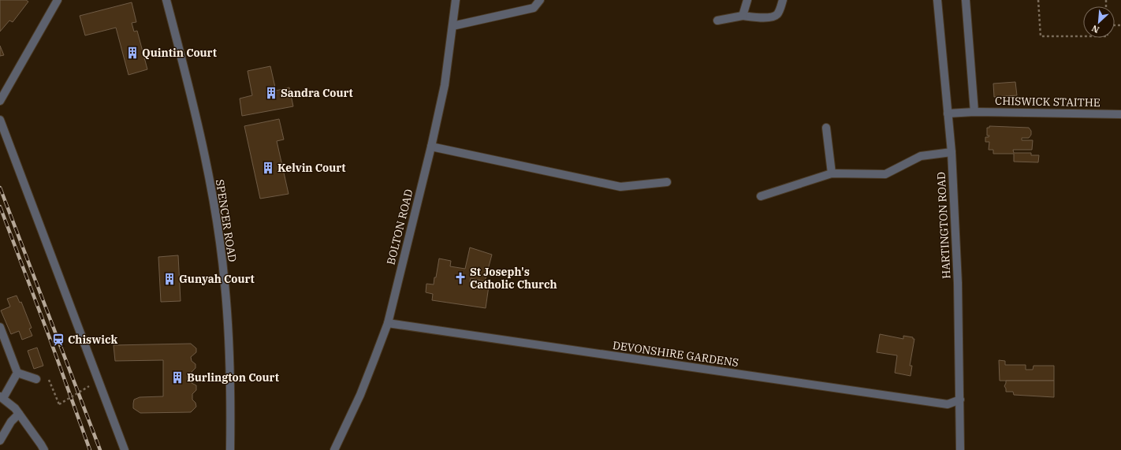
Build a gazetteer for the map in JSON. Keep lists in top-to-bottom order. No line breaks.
{"streets":{"street":["CHISWICK STAITHE","SPENCER ROAD","HARTINGTON ROAD","BOLTON ROAD","DEVONSHIRE GARDENS"]},"crossings":[["CHISWICK STAITHE","HARTINGTON ROAD"],["HARTINGTON ROAD","DEVONSHIRE GARDENS"],["BOLTON ROAD","DEVONSHIRE GARDENS"]],"places":{"building":["Quintin Court","Sandra Court","Kelvin Court","Gunyah Court","Burlington Court"],"church":["St Joseph's Catholic Church"],"station":["Chiswick"]},"north":"bottom left"}
